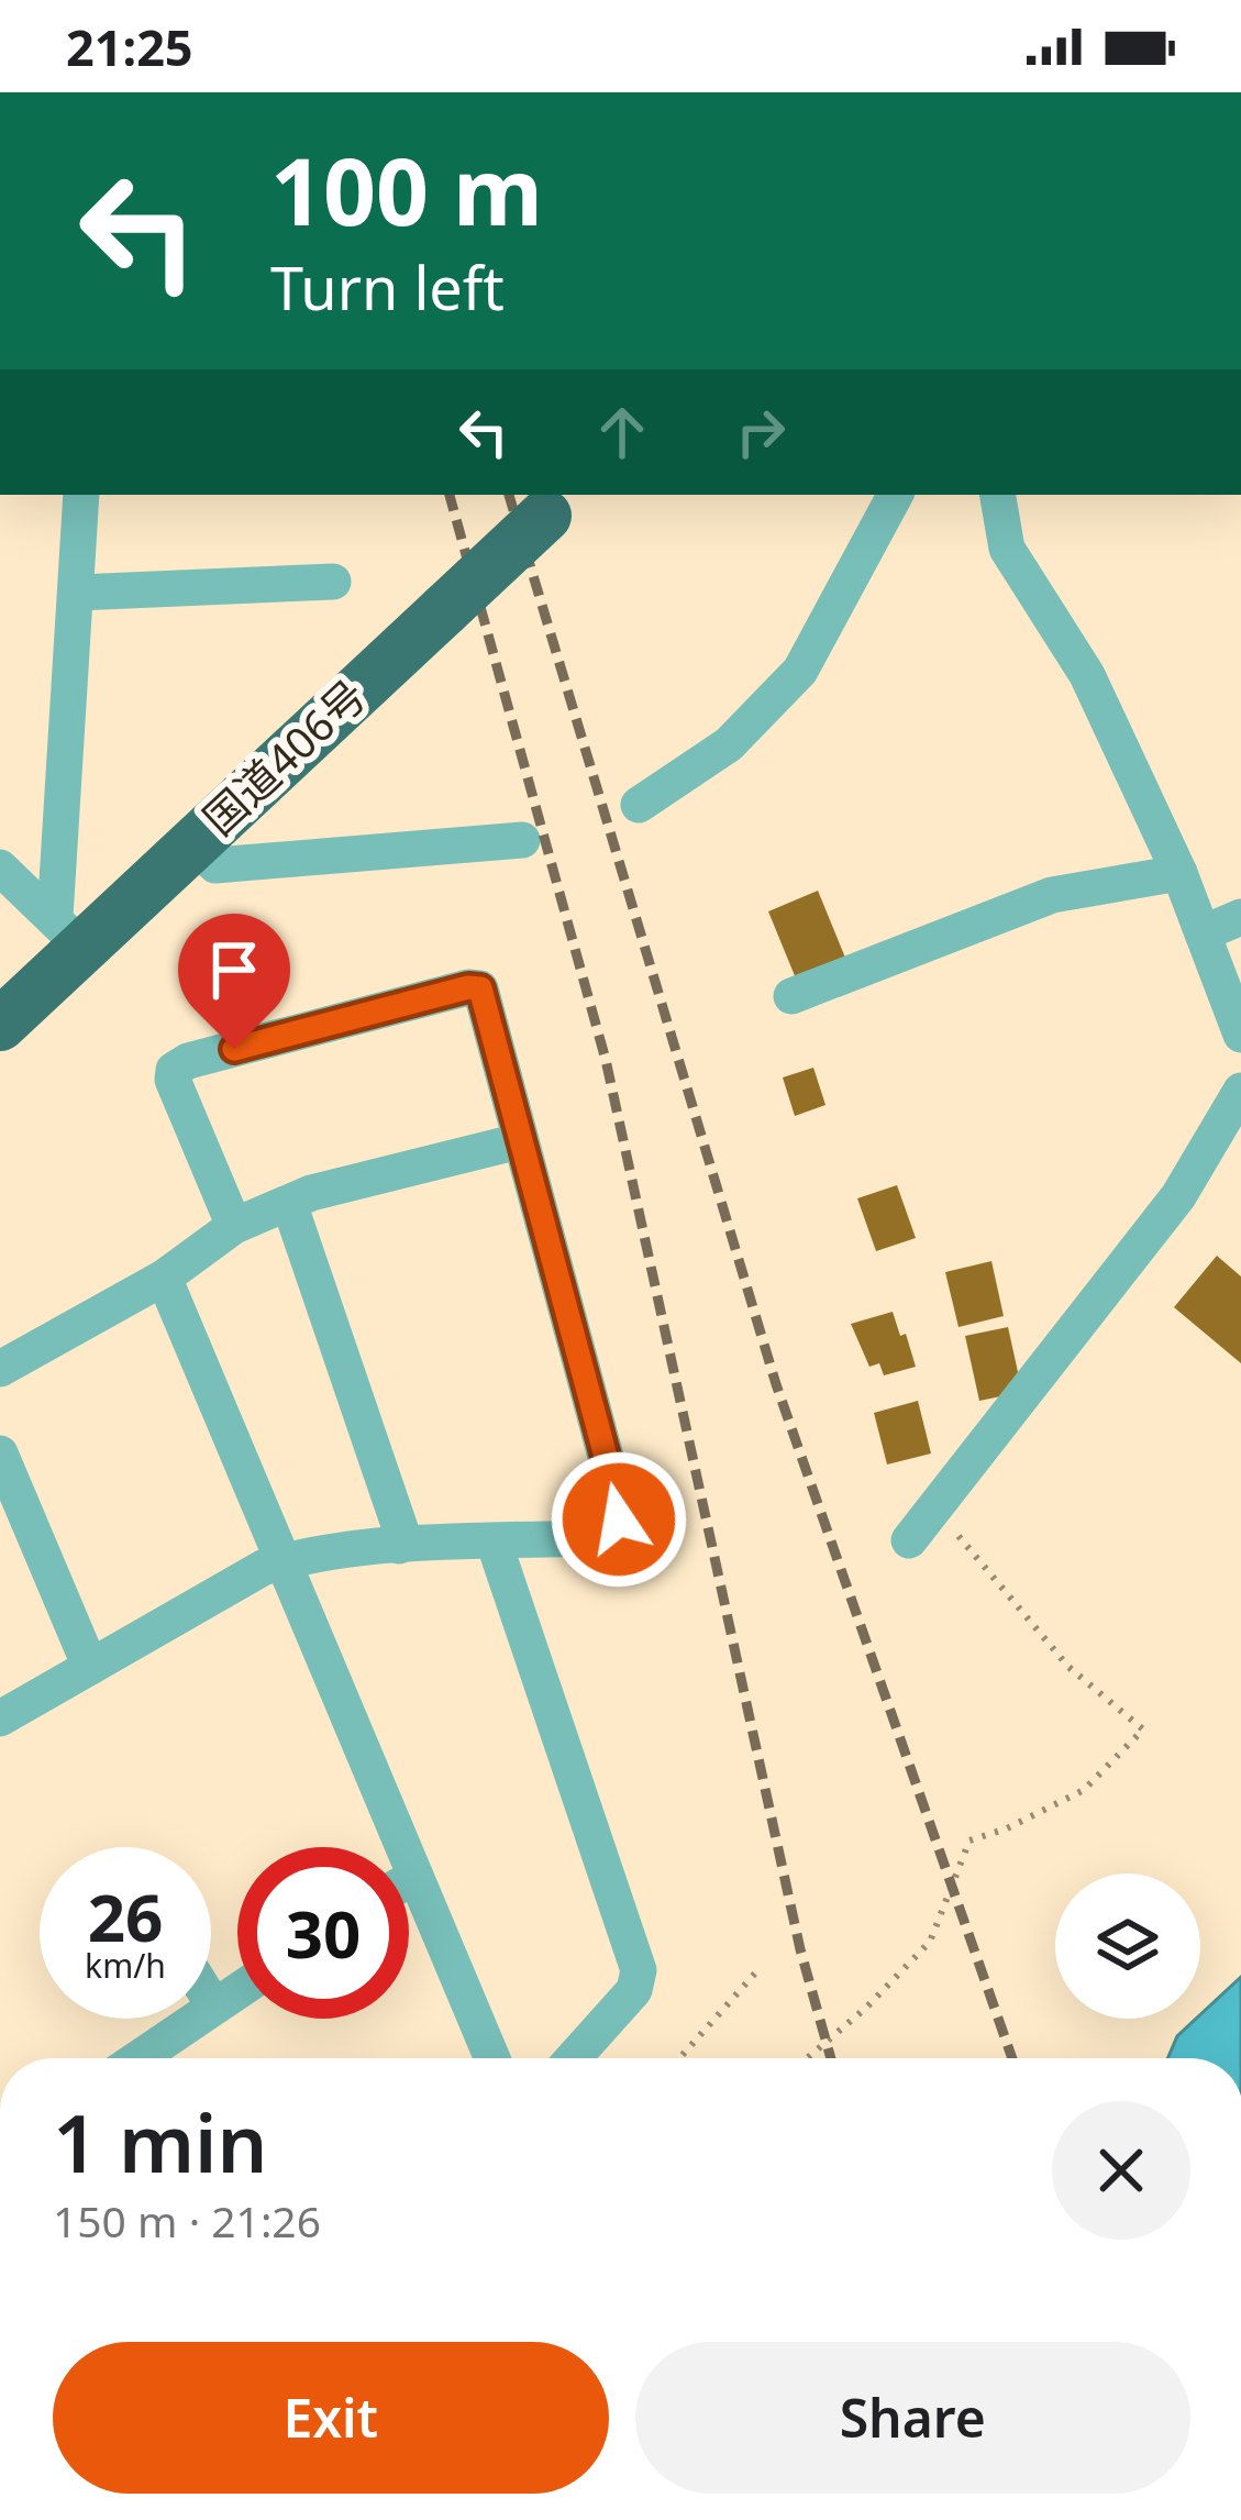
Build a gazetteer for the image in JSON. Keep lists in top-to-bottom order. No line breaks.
{"streets":{"highway":["国道406号"]},"page":{"status":"21:25","turn":["100 m","Turn left"],"speed":"26 km/h","limit":"30","heading":["1 min","150 m · 21:26"],"buttons":["Exit","Share"]}}
